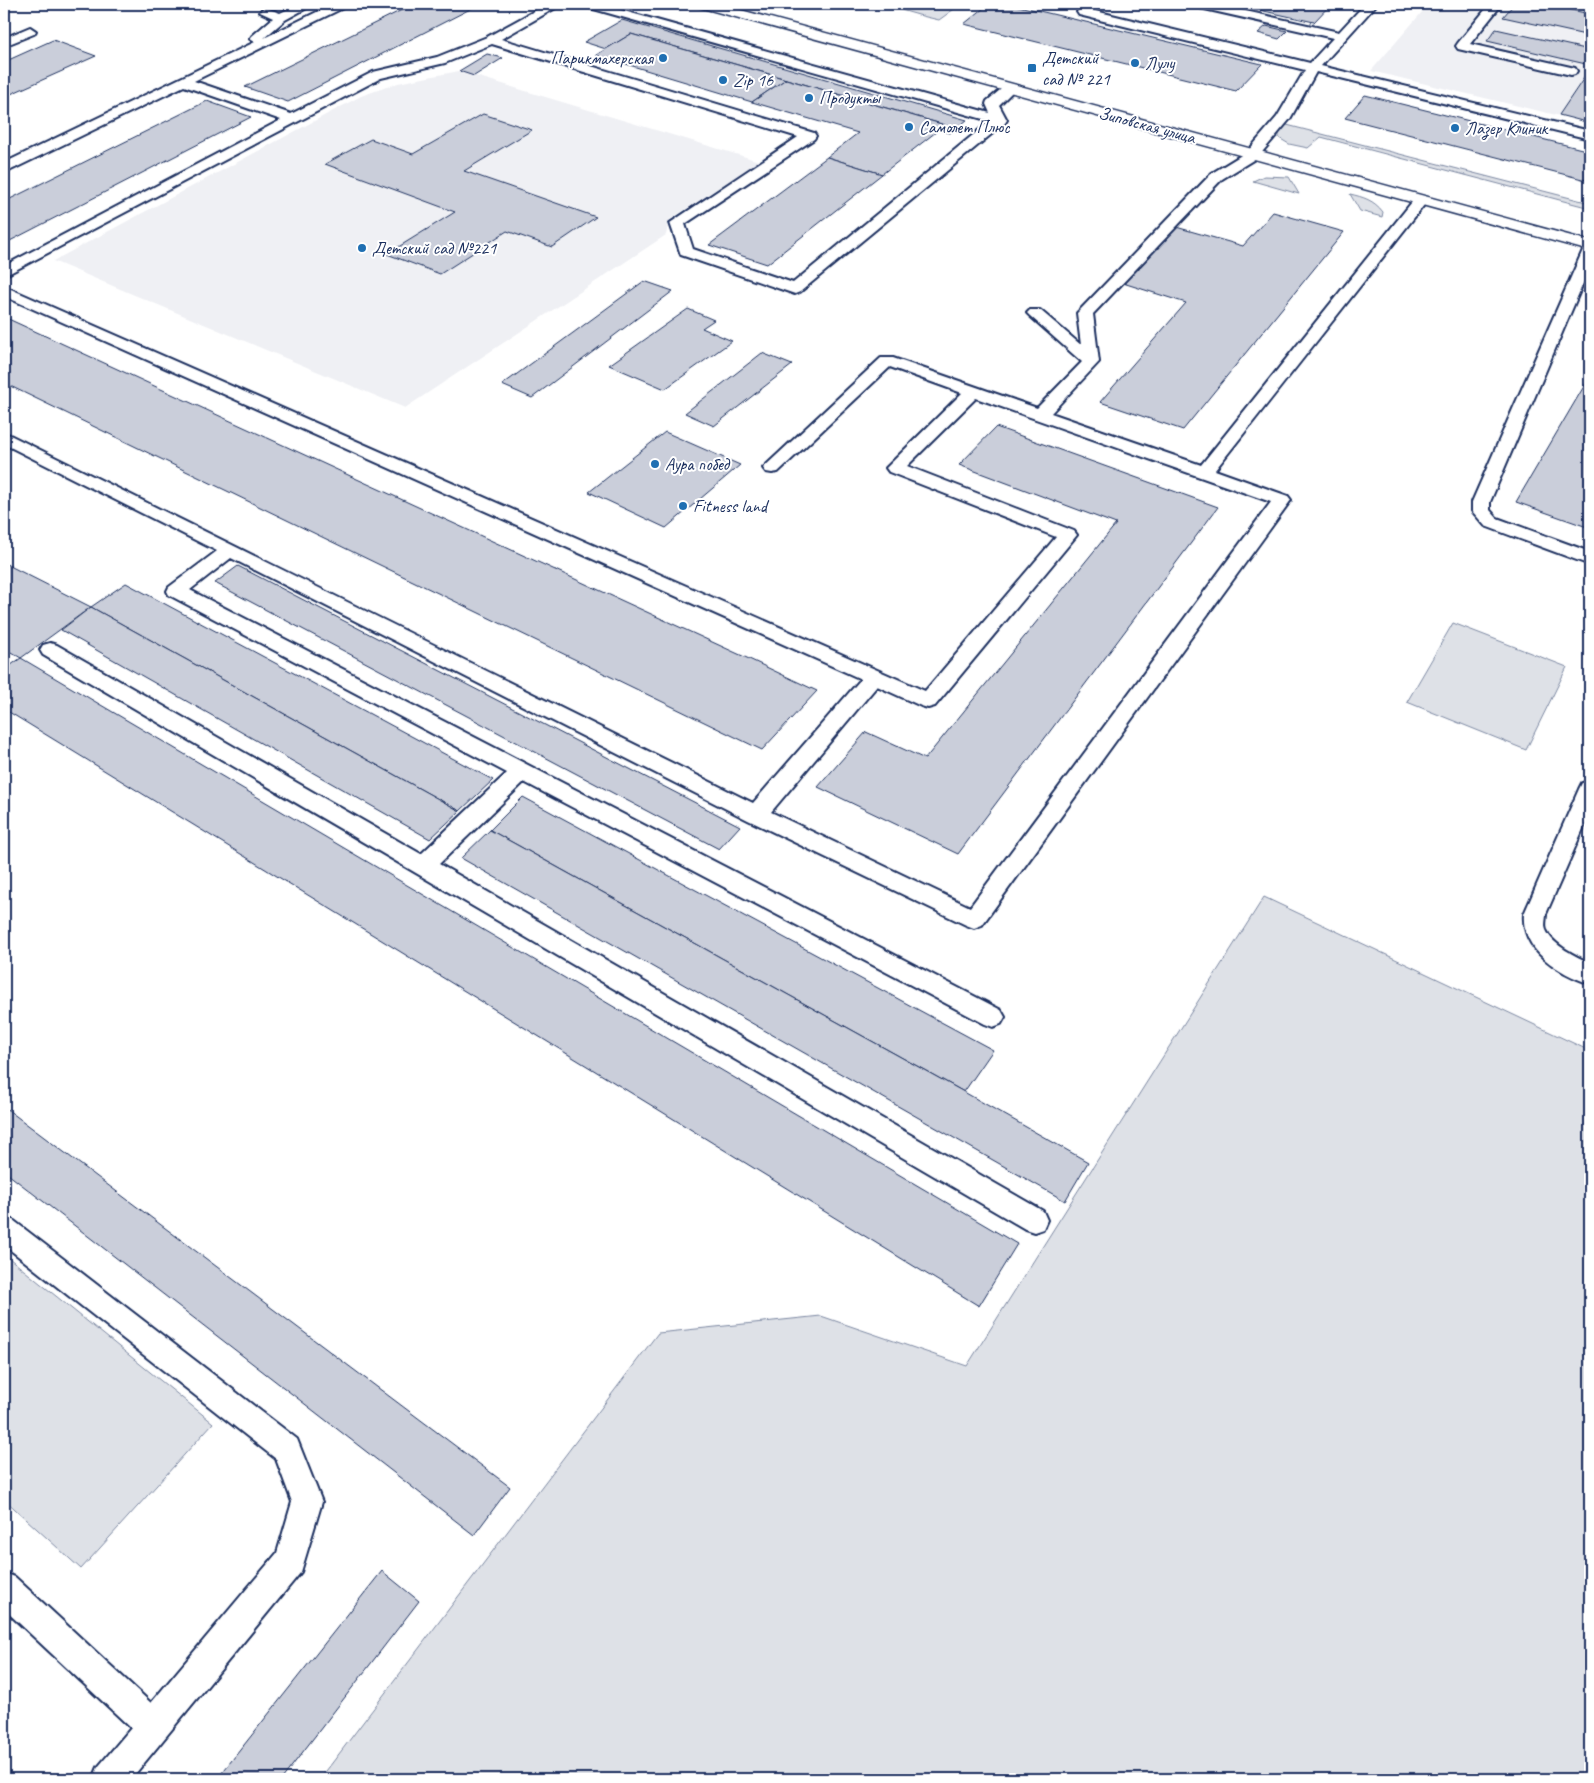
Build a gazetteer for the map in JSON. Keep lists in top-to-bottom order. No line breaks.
{"streets":{"street":["Зиповская улица"]},"places":{"other":["Парикмахерская","Лулу","Zip 16","Продукты","Самолет Плюс","Лазер Клиник","Детский сад №221","Аура побед","Fitness land"],"transit":["Детский сад № 221"]}}
